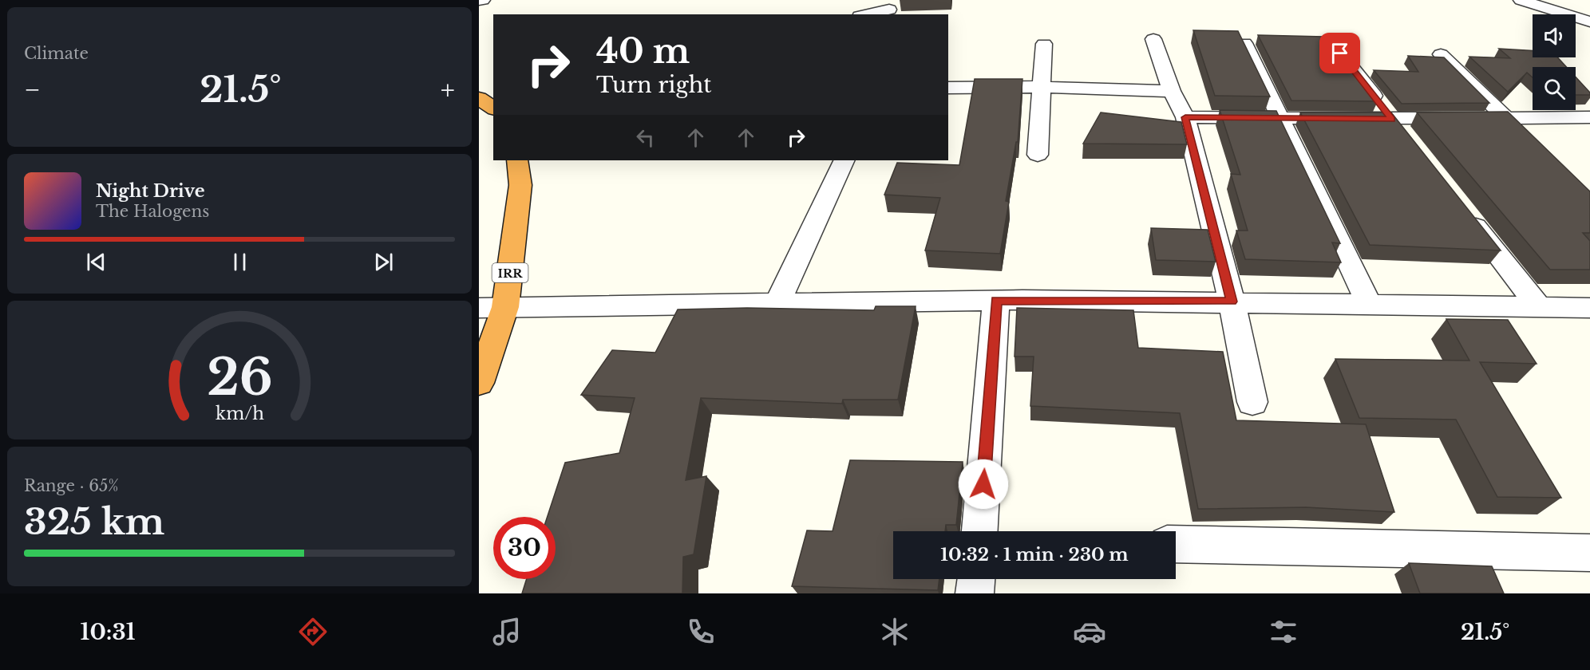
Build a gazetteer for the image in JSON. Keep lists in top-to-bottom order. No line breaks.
{"streets":{"highway":["IRR"]},"page":{"tile":["Climate",["Range · 65%","325 km"]],"turn":["40 m","Turn right"],"heat":["−","21.5°","+"],"song":["Night Drive","The Halogens"],"limit":"30","trip":"10:32 · 1 min · 230 m","tabs":["10:31","21.5°"],"gauge":["26","km/h"]}}
